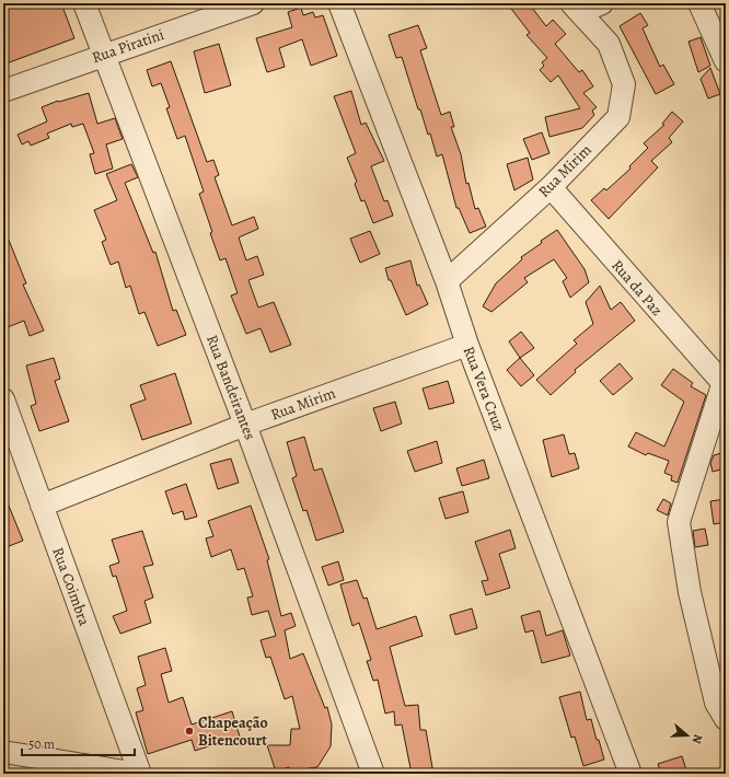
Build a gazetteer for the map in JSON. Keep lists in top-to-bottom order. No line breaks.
{"streets":{"street":["Rua Piratini","Rua Mirim","Rua da Paz","Rua Bandeirantes","Rua Vera Cruz","Rua Coimbra"]},"crossings":[["Rua Piratini","Rua Bandeirantes"],["Rua Mirim","Rua da Paz"],["Rua Mirim","Rua Bandeirantes"],["Rua Mirim","Rua Vera Cruz"],["Rua Mirim","Rua Coimbra"]],"places":["Chapeação Bitencourt"],"scale_bar":"50 m","north":"right"}
